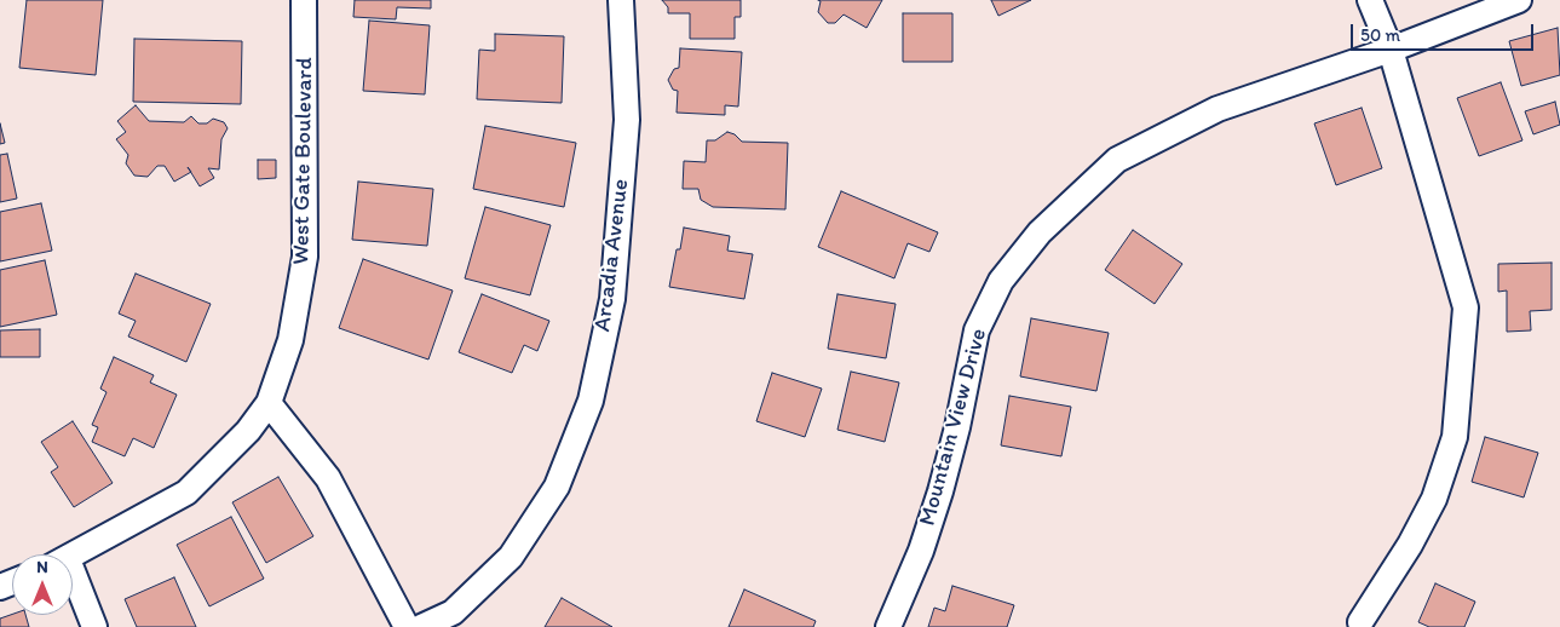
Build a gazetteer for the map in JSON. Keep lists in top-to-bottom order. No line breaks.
{"streets":{"street":["West Gate Boulevard","Arcadia Avenue","Mountain View Drive"]},"scale_bar":"50 m","north":"top"}
